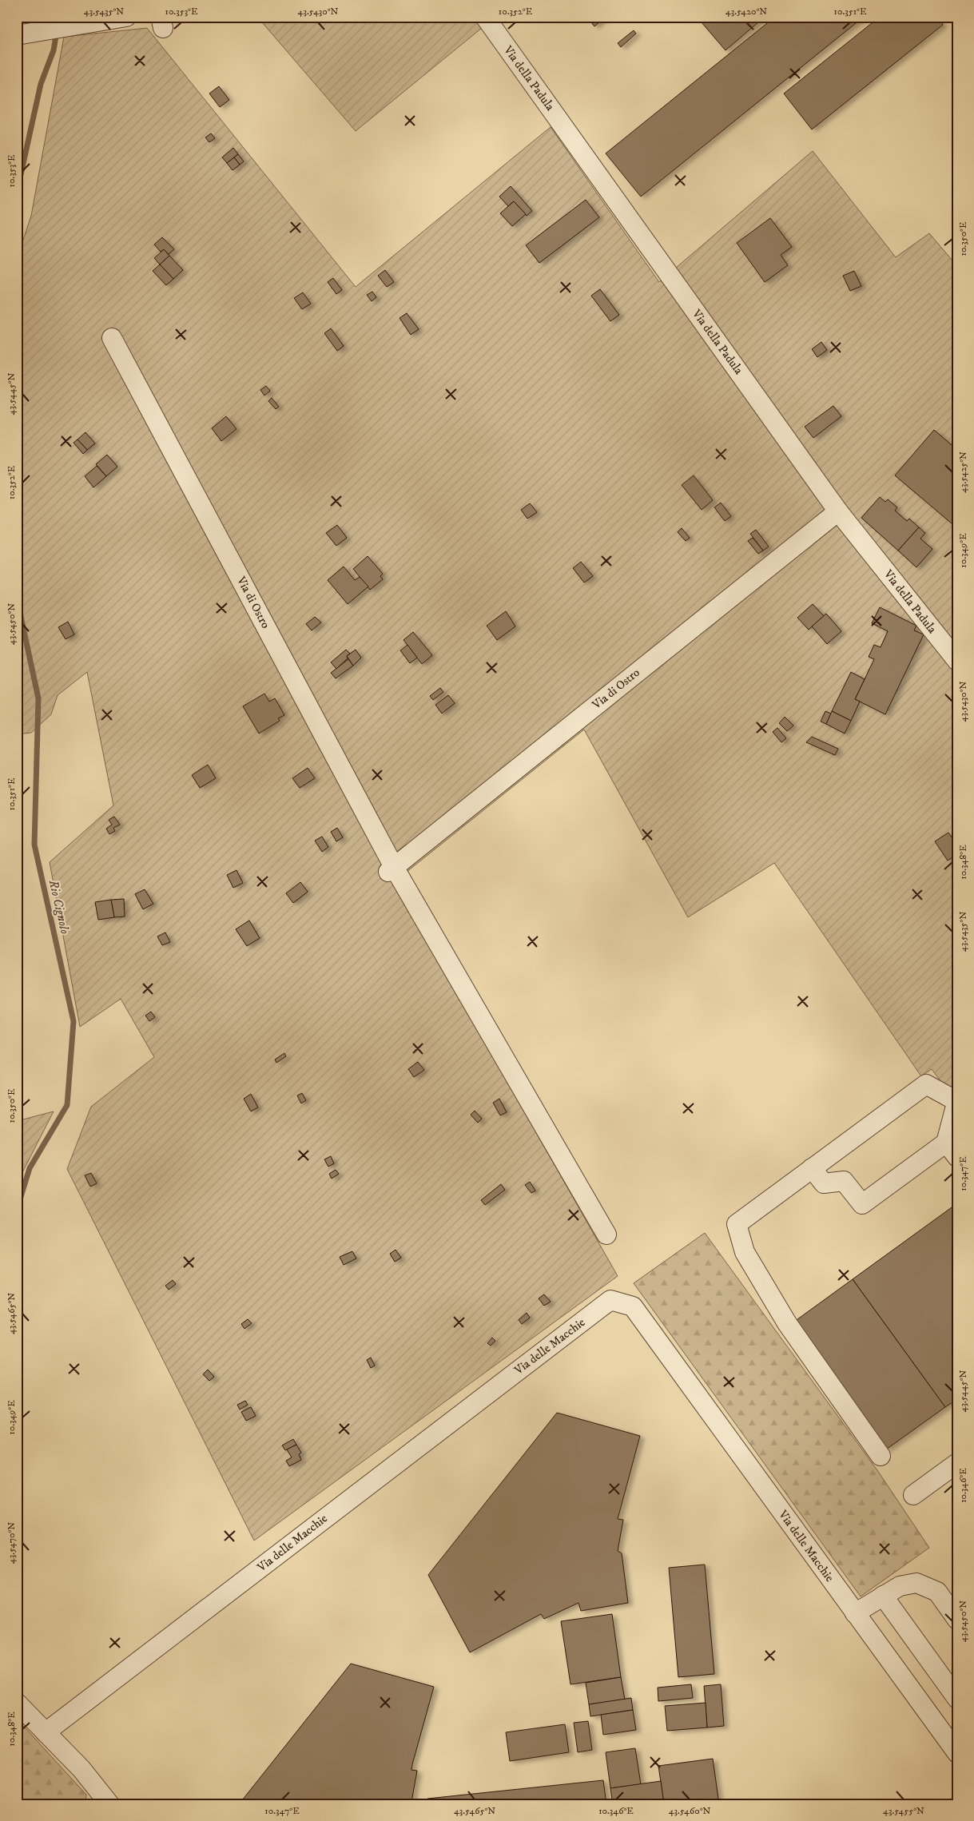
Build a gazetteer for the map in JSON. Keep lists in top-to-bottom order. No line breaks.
{"streets":{"street":["Via della Padula","Via di Ostro","Via delle Macchie"]},"crossings":[["Via della Padula","Via di Ostro"]],"water":["Rio Cignolo"],"coordinates":["43.5435°N","10.353°E","43.5430°N","10.352°E","43.5420°N","10.351°E","10.350°E","43.5445°N","43.5425°N","10.349°E","43.5450°N","10.348°E","10.347°E","43.5465°N","10.346°E","43.5470°N","43.5460°N","43.5455°N"]}
